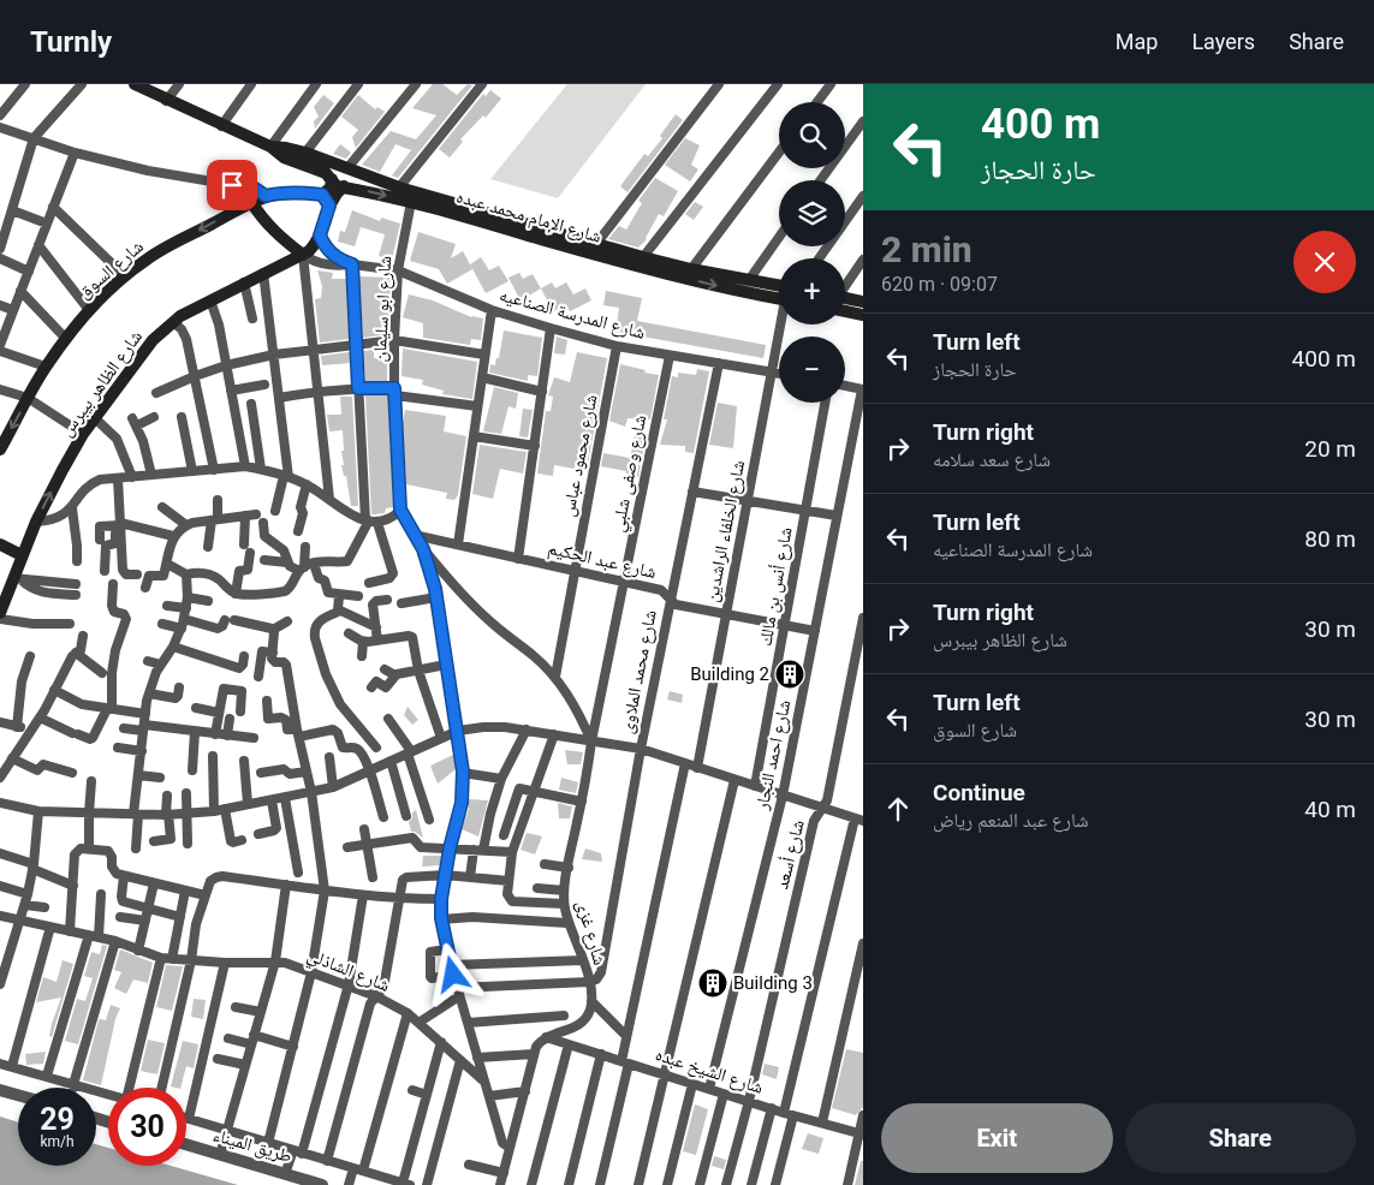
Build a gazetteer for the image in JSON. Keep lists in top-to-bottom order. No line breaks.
{"streets":{"main road":["شارع الإمام محمد عبده","شارع السوق","شارع الظاهر بيبرس"],"street":["شارع ابو سليمان","شارع المدرسة الصناعيه","شارع محمود عباس","شارع وصفى شلبي","شارع الخلفاء الراشدين","شارع عبد الحكيم","شارع أنس بن مالك","شارع محمد الملاوى","شارع احمد النجار","شارع أسعد","شارع غزى","شارع الشاذلي","شارع الشيخ عبده","طريق الميناء"]},"crossings":[["شارع الإمام محمد عبده","شارع ابو سليمان"],["شارع الإمام محمد عبده","شارع الظاهر بيبرس"],["شارع ابو سليمان","شارع المدرسة الصناعيه"],["شارع ابو سليمان","شارع عبد الحكيم"],["شارع ابو سليمان","شارع الشاذلي"],["شارع المدرسة الصناعيه","شارع الظاهر بيبرس"],["شارع المدرسة الصناعيه","شارع محمود عباس"],["شارع المدرسة الصناعيه","شارع وصفى شلبي"],["شارع المدرسة الصناعيه","شارع الخلفاء الراشدين"],["شارع المدرسة الصناعيه","شارع محمد الملاوى"],["شارع محمود عباس","شارع عبد الحكيم"],["شارع وصفى شلبي","شارع عبد الحكيم"],["شارع وصفى شلبي","شارع غزى"],["شارع الخلفاء الراشدين","شارع عبد الحكيم"],["شارع عبد الحكيم","شارع أنس بن مالك"],["شارع عبد الحكيم","شارع محمد الملاوى"],["شارع عبد الحكيم","شارع احمد النجار"],["شارع محمد الملاوى","شارع غزى"],["شارع احمد النجار","شارع الشيخ عبده"],["شارع أسعد","شارع الشيخ عبده"]],"one_way":["شارع السوق"],"places":{"building":["Building 2","Building 3"]},"page":{"header":"Turnly","nav":["Map","Layers","Share"],"turn":["400 m","حارة الحجاز"],"map_buttons":["+","−"],"heading":["2 min","620 m · 09:07"],"list":[{"name":"Turn left","note":"حارة الحجاز","value":"400 m"},{"name":"Turn right","note":"شارع سعد سلامه","value":"20 m"},{"name":"Turn left","note":"شارع المدرسة الصناعيه","value":"80 m"},{"name":"Turn right","note":"شارع الظاهر بيبرس","value":"30 m"},{"name":"Turn left","note":"شارع السوق","value":"30 m"},{"name":"Continue","note":"شارع عبد المنعم رياض","value":"40 m"}],"speed":"29 km/h","limit":"30","buttons":["Exit","Share"]}}
